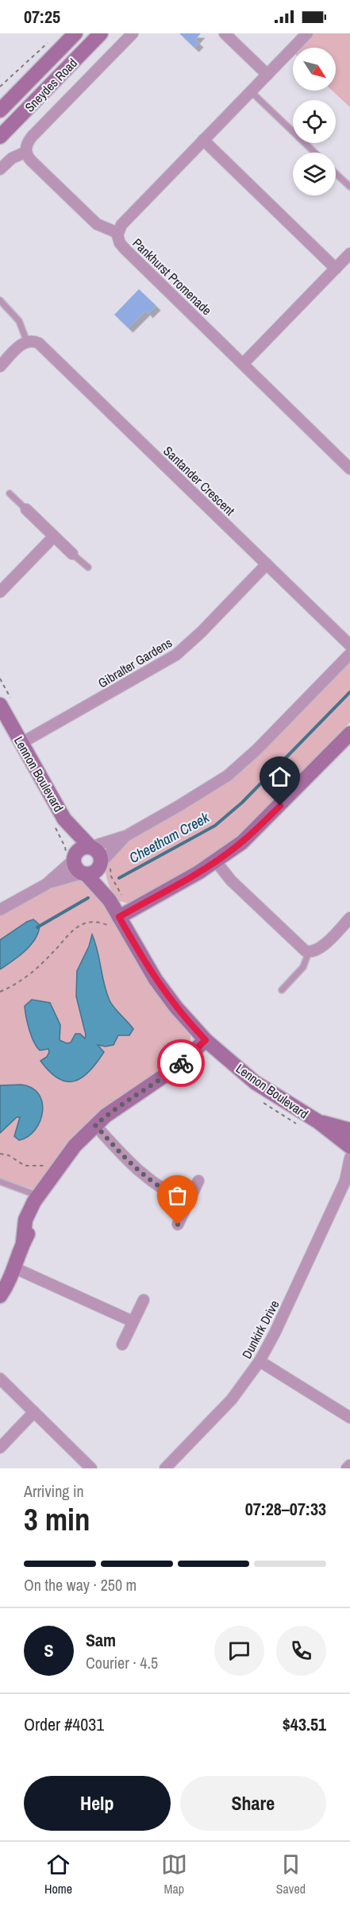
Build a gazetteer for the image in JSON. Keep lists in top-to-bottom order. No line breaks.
{"streets":{"street":["Sneydes Road","Pankhurst Promenade","Santander Crescent","Gibralter Gardens","Lennon Boulevard","Dunkirk Drive"]},"crossings":[["Santander Crescent","Gibralter Gardens"],["Gibralter Gardens","Lennon Boulevard"]],"water":["Cheetham Creek"],"north":"bottom right","page":{"status":"07:25","heading":["3 min","Arriving in","07:28–07:33"],"panel":["Sam","Courier · 4.5","Order #4031","$43.51"],"bar":"On the way · 250 m","round":"S","buttons":["Help","Share"],"tabs":["Home","Map","Saved"]}}
